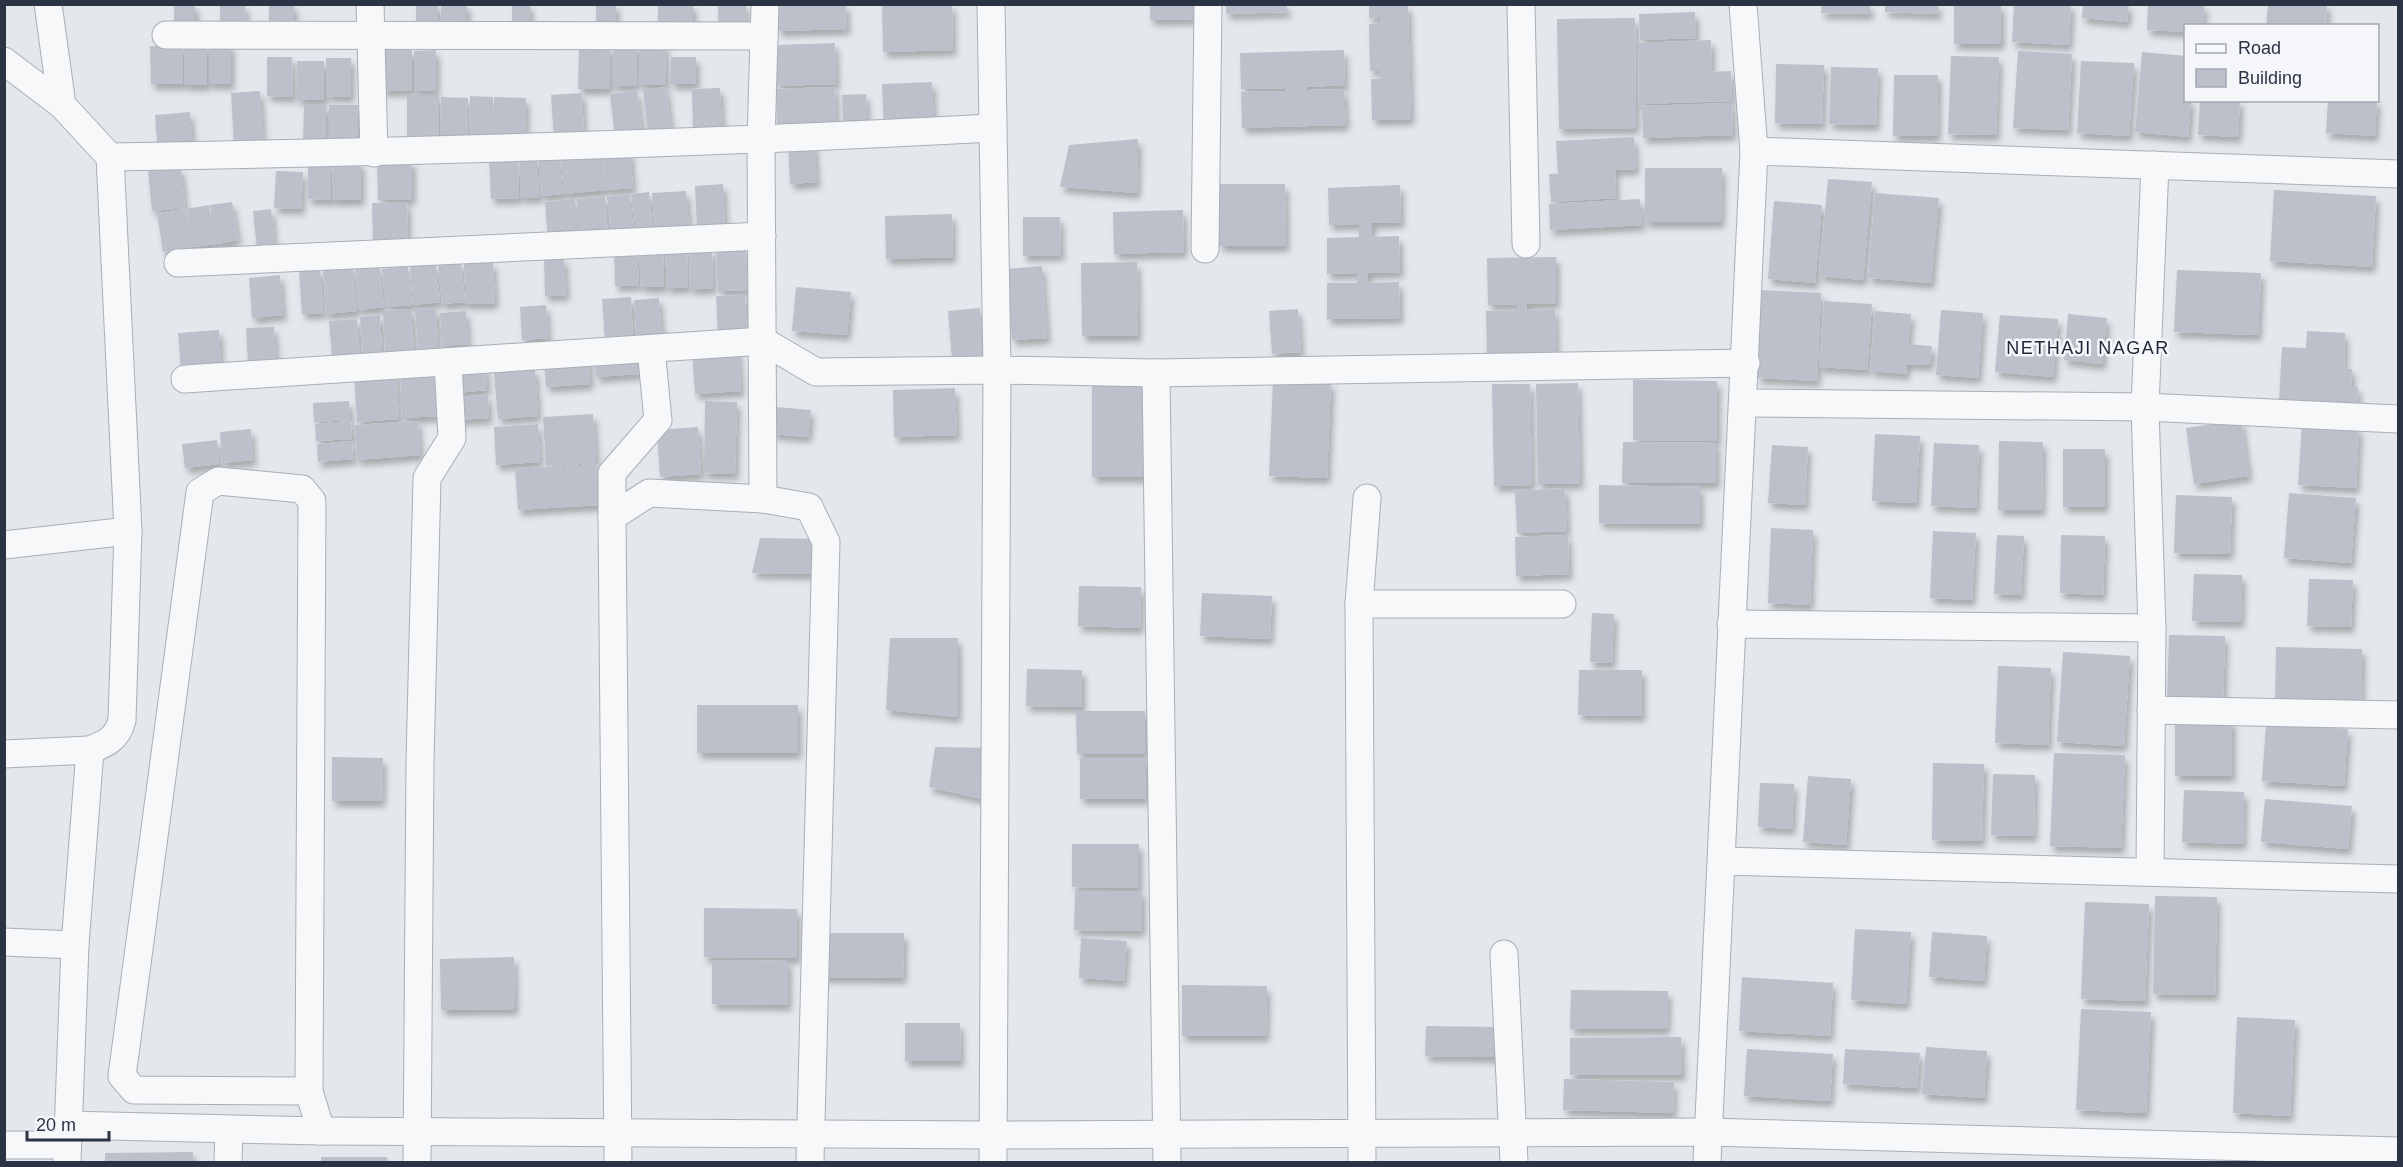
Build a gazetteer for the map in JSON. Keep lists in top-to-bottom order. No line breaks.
{"districts":["NETHAJI NAGAR"],"legend":["Road","Building"],"scale_bar":"20 m"}
